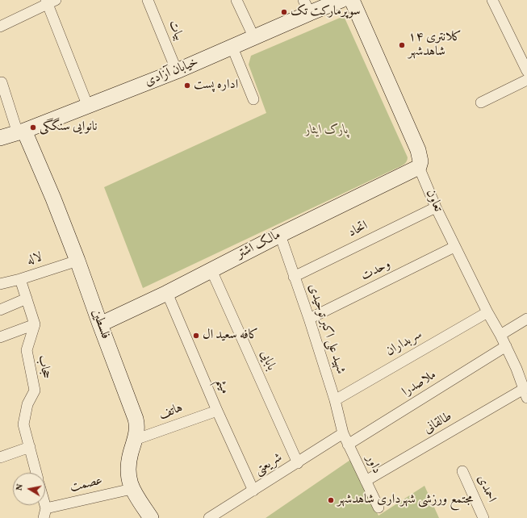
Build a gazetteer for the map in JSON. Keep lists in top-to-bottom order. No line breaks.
{"streets":{"street":["بیات","خیابان آزادی","تعاون","اتحاد","مالک اشتر","لاله","وحدت","فلسطین","شهید علی اکبر توحیدی","سربداران","بابایی","حجاب","ملاصدرا","میثم","هاتف","طالقانی","شریعتی","داور","عصمت","احمدی"]},"crossings":[["بیات","خیابان آزادی"],["خیابان آزادی","فلسطین"],["تعاون","اتحاد"],["تعاون","مالک اشتر"],["تعاون","وحدت"],["تعاون","سربداران"],["تعاون","ملاصدرا"],["تعاون","طالقانی"],["اتحاد","شهید علی اکبر توحیدی"],["مالک اشتر","فلسطین"],["مالک اشتر","شهید علی اکبر توحیدی"],["مالک اشتر","بابایی"],["مالک اشتر","میثم"],["لاله","فلسطین"],["وحدت","شهید علی اکبر توحیدی"],["فلسطین","هاتف"],["فلسطین","عصمت"],["شهید علی اکبر توحیدی","سربداران"],["شهید علی اکبر توحیدی","شریعتی"],["شهید علی اکبر توحیدی","داور"],["بابایی","شریعتی"],["ملاصدرا","داور"],["میثم","هاتف"],["میثم","شریعتی"],["طالقانی","داور"],["شریعتی","داور"]],"parks":["پارک ایثار"],"places":["سوپرمارکت تک","کلانتری ۱۴ شاهد‌شهر","اداره پست","نانوایی سنگگی","کافه سعید ال","مجتمع ورزشی شهرداری شاهد‌شهر"],"north":"left"}
